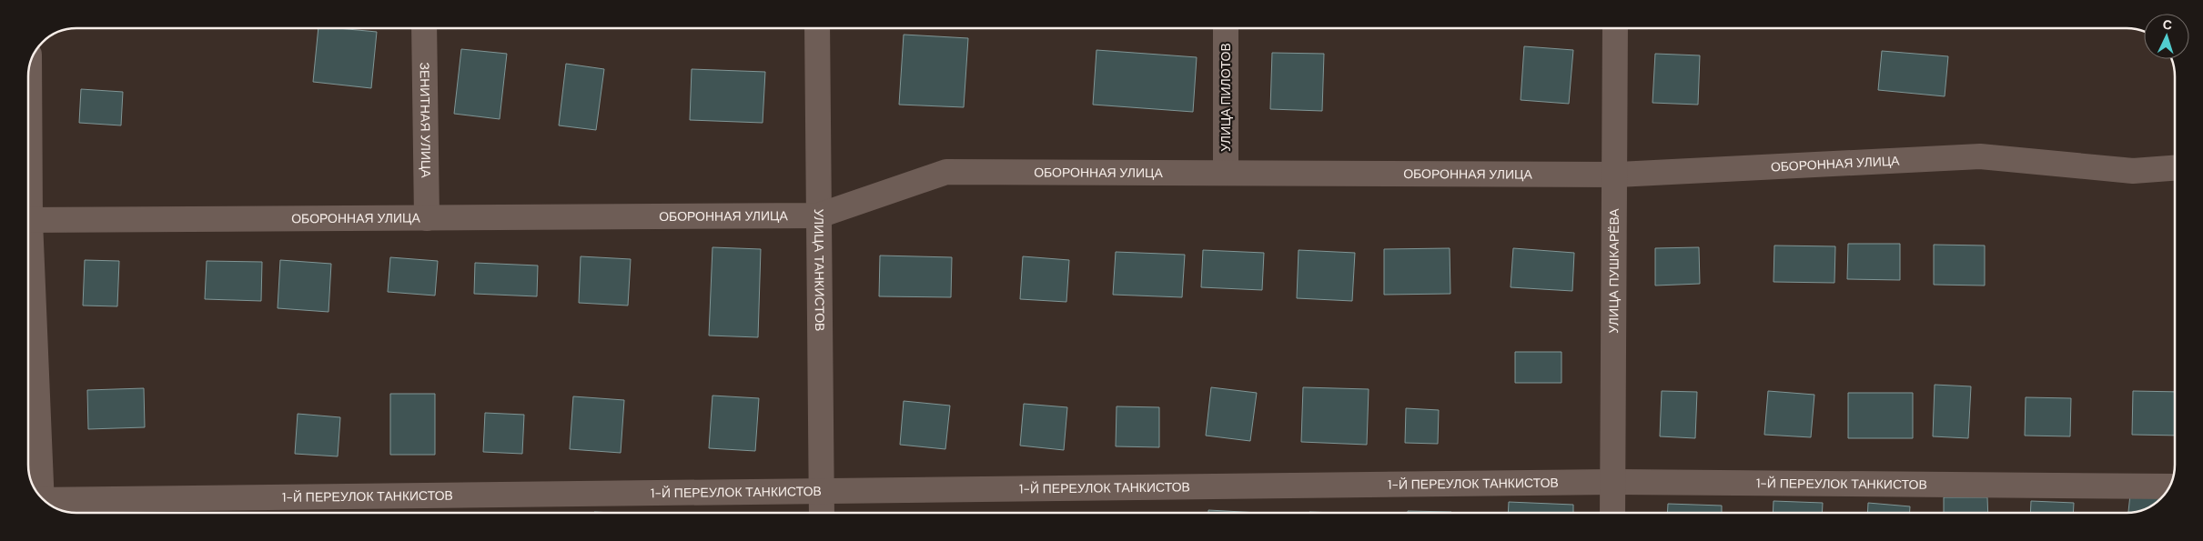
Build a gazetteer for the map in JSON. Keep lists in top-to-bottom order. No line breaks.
{"streets":{"street":["УЛИЦА ПИЛОТОВ","ЗЕНИТНАЯ УЛИЦА","ОБОРОННАЯ УЛИЦА","УЛИЦА ТАНКИСТОВ","УЛИЦА ПУШКАРЁВА","1-Й ПЕРЕУЛОК ТАНКИСТОВ"]},"crossings":[["УЛИЦА ПИЛОТОВ","ОБОРОННАЯ УЛИЦА"],["ЗЕНИТНАЯ УЛИЦА","ОБОРОННАЯ УЛИЦА"],["ОБОРОННАЯ УЛИЦА","УЛИЦА ТАНКИСТОВ"],["ОБОРОННАЯ УЛИЦА","УЛИЦА ПУШКАРЁВА"],["УЛИЦА ТАНКИСТОВ","1-Й ПЕРЕУЛОК ТАНКИСТОВ"],["УЛИЦА ПУШКАРЁВА","1-Й ПЕРЕУЛОК ТАНКИСТОВ"]],"north":"top"}
